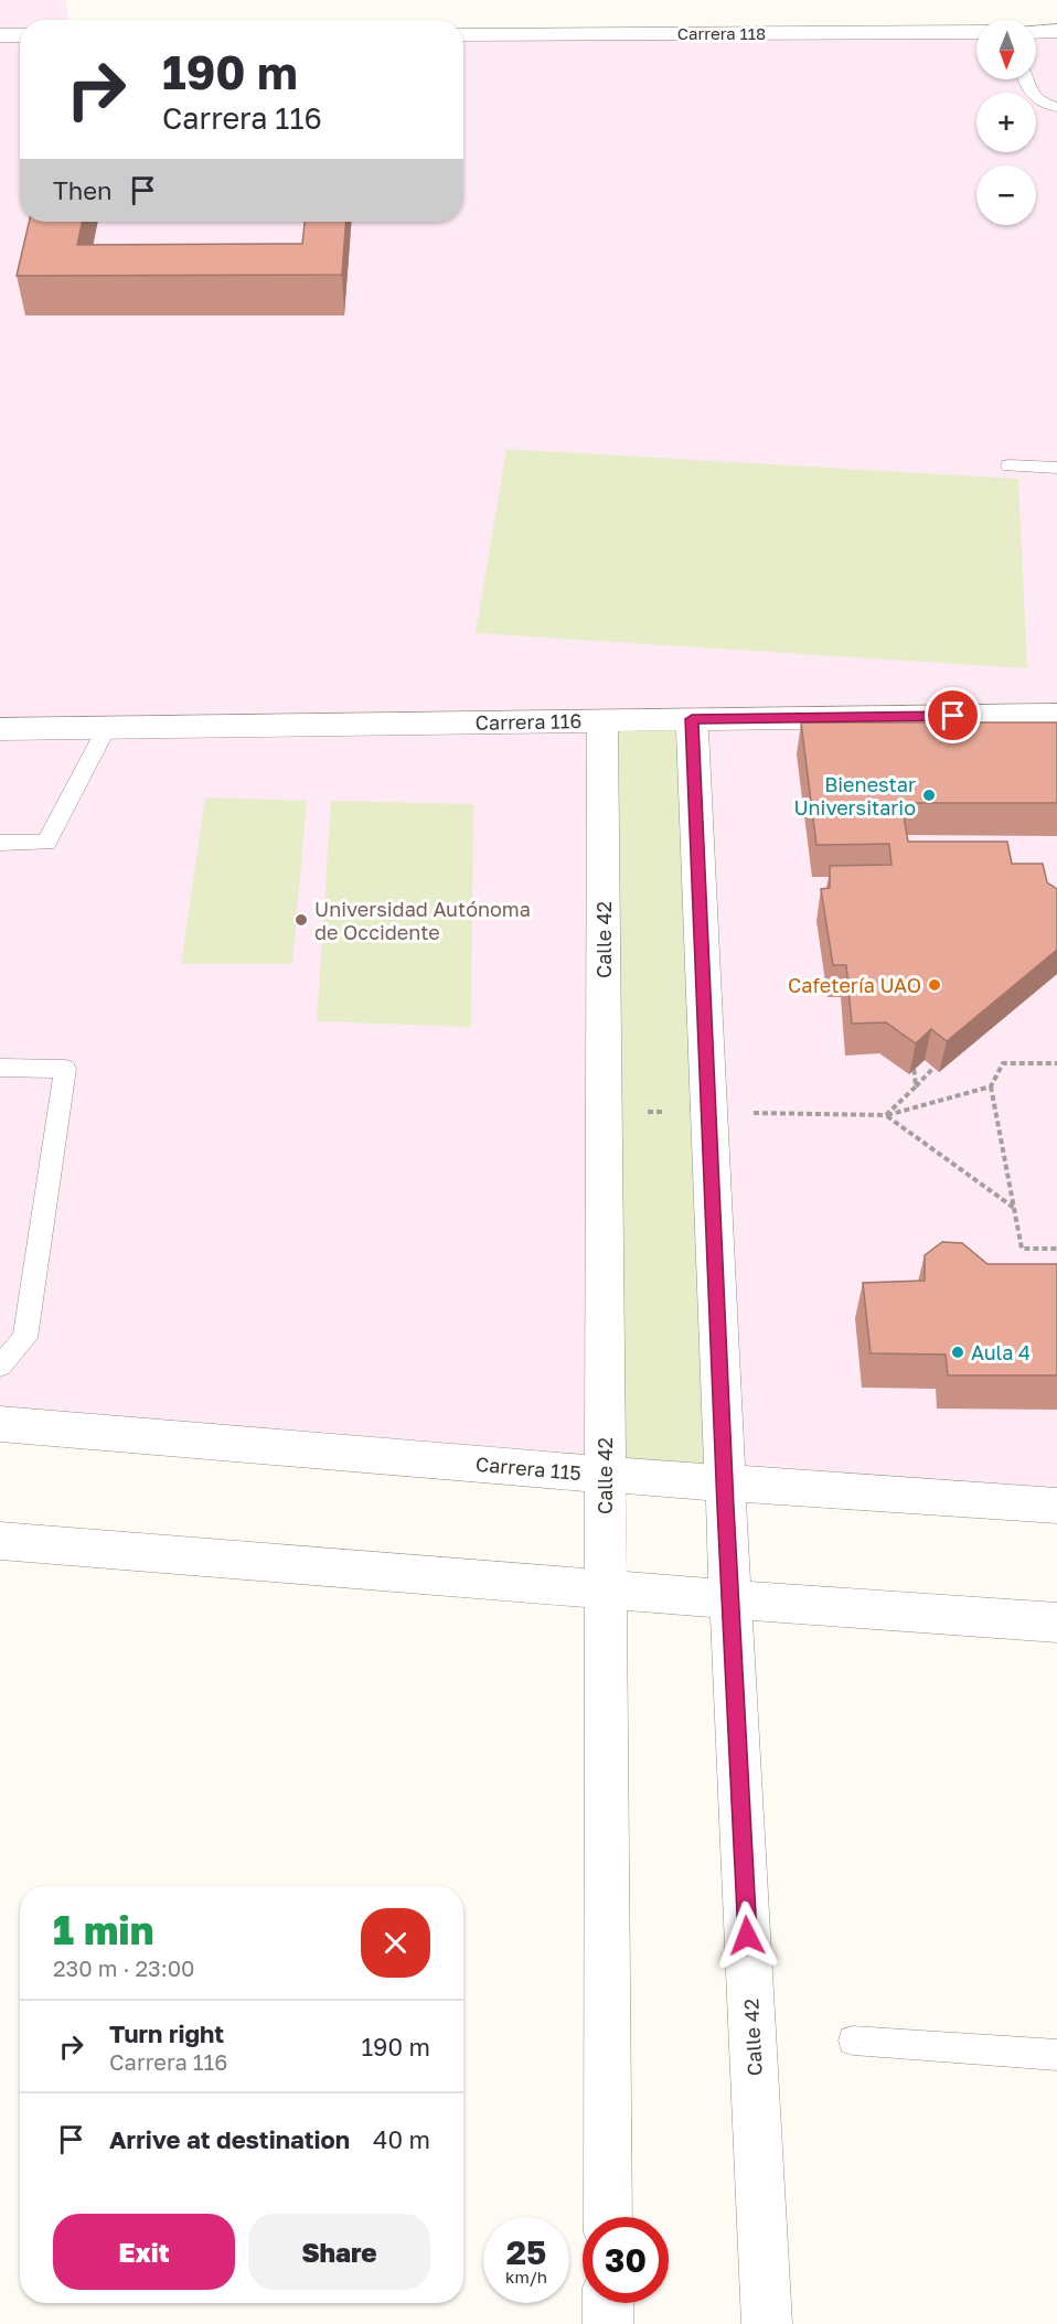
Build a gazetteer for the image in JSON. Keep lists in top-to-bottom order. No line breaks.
{"streets":{"street":["Carrera 118","Carrera 116","Calle 42","Carrera 115"]},"crossings":[["Carrera 116","Calle 42"],["Calle 42","Carrera 115"]],"places":["Bienestar Universitario","Universidad Autónoma de Occidente","Cafetería UAO","Aula 4"],"north":"bottom","page":{"map_buttons":["+","−"],"turn":["190 m","Carrera 116"],"then":"Then","heading":["1 min","230 m · 23:00"],"list":[{"name":"Turn right","note":"Carrera 116","value":"190 m"},{"name":"Arrive at destination","value":"40 m"}],"buttons":["Exit","Share"],"speed":"25 km/h","limit":"30"}}
